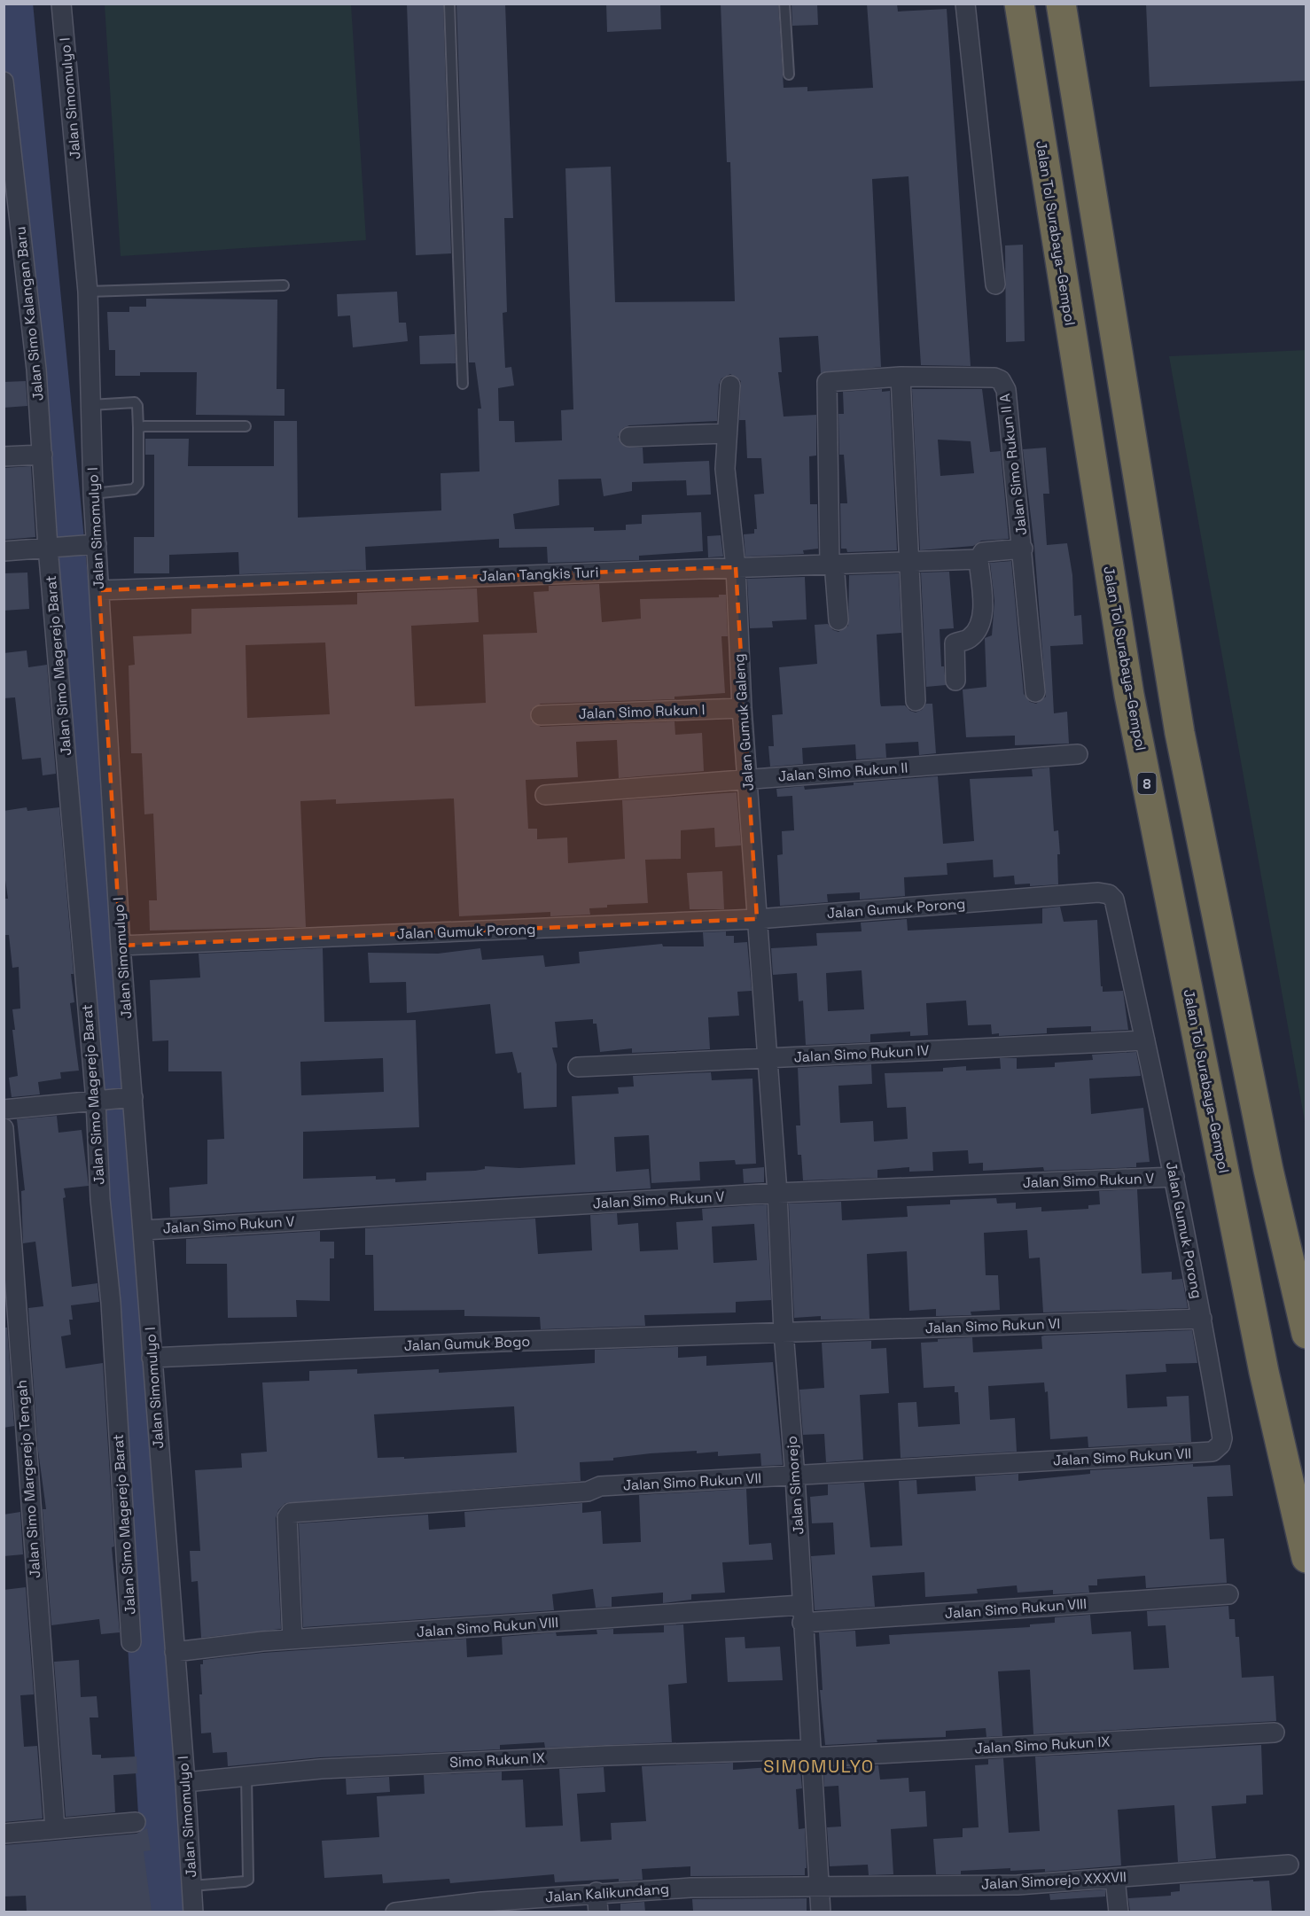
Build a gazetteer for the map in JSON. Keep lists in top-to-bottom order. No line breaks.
{"streets":{"highway":["Jalan Tol Surabaya–Gempol","8"],"street":["Jalan Simomulyo I","Jalan Simo Kalangan Baru","Jalan Simo Rukun II A","Jalan Tangkis Turi","Jalan Simo Magerejo Barat","Jalan Simo Rukun I","Jalan Gumuk Galeng","Jalan Simo Rukun II","Jalan Gumuk Porong","Jalan Simo Rukun IV","Jalan Simo Rukun V","Jalan Simo Rukun VI","Jalan Gumuk Bogo","Jalan Simo Rukun VII","Jalan Simo Margerejo Tengah","Jalan Simorejo","Jalan Simo Rukun VIII","Jalan Simo Rukun IX","Simo Rukun IX","Jalan Simorejo XXXVII","Jalan Kalikundang"]},"crossings":[["Jalan Simomulyo I","Jalan Tangkis Turi"],["Jalan Simomulyo I","Jalan Gumuk Porong"],["Jalan Simomulyo I","Jalan Simo Rukun V"],["Jalan Simomulyo I","Jalan Gumuk Bogo"],["Jalan Simomulyo I","Jalan Simo Rukun VIII"],["Jalan Simomulyo I","Simo Rukun IX"],["Jalan Simo Kalangan Baru","Jalan Simo Magerejo Barat"],["Jalan Simo Rukun II A","Jalan Tangkis Turi"],["Jalan Tangkis Turi","Jalan Gumuk Galeng"],["Jalan Simo Rukun I","Jalan Gumuk Galeng"],["Jalan Gumuk Galeng","Jalan Simo Rukun II"],["Jalan Gumuk Galeng","Jalan Gumuk Porong"],["Jalan Gumuk Galeng","Jalan Simo Rukun IV"],["Jalan Gumuk Galeng","Jalan Simorejo"],["Jalan Gumuk Porong","Jalan Simo Rukun IV"],["Jalan Gumuk Porong","Jalan Simo Rukun V"],["Jalan Gumuk Porong","Jalan Simo Rukun VI"],["Jalan Gumuk Porong","Jalan Simo Rukun VII"],["Jalan Simo Rukun IV","Jalan Simorejo"],["Jalan Simo Rukun V","Jalan Simorejo"],["Jalan Simo Rukun VI","Jalan Gumuk Bogo"],["Jalan Simo Rukun VI","Jalan Simorejo"],["Jalan Gumuk Bogo","Jalan Simorejo"],["Jalan Simo Rukun VII","Jalan Simorejo"],["Jalan Simo Rukun VII","Jalan Simo Rukun VIII"],["Jalan Simorejo","Jalan Simo Rukun VIII"],["Jalan Simorejo","Jalan Simo Rukun IX"],["Jalan Simorejo","Simo Rukun IX"],["Jalan Simorejo","Jalan Simorejo XXXVII"],["Jalan Simorejo","Jalan Kalikundang"],["Jalan Simo Rukun IX","Simo Rukun IX"],["Jalan Simorejo XXXVII","Jalan Kalikundang"]],"districts":["SIMOMULYO"]}
